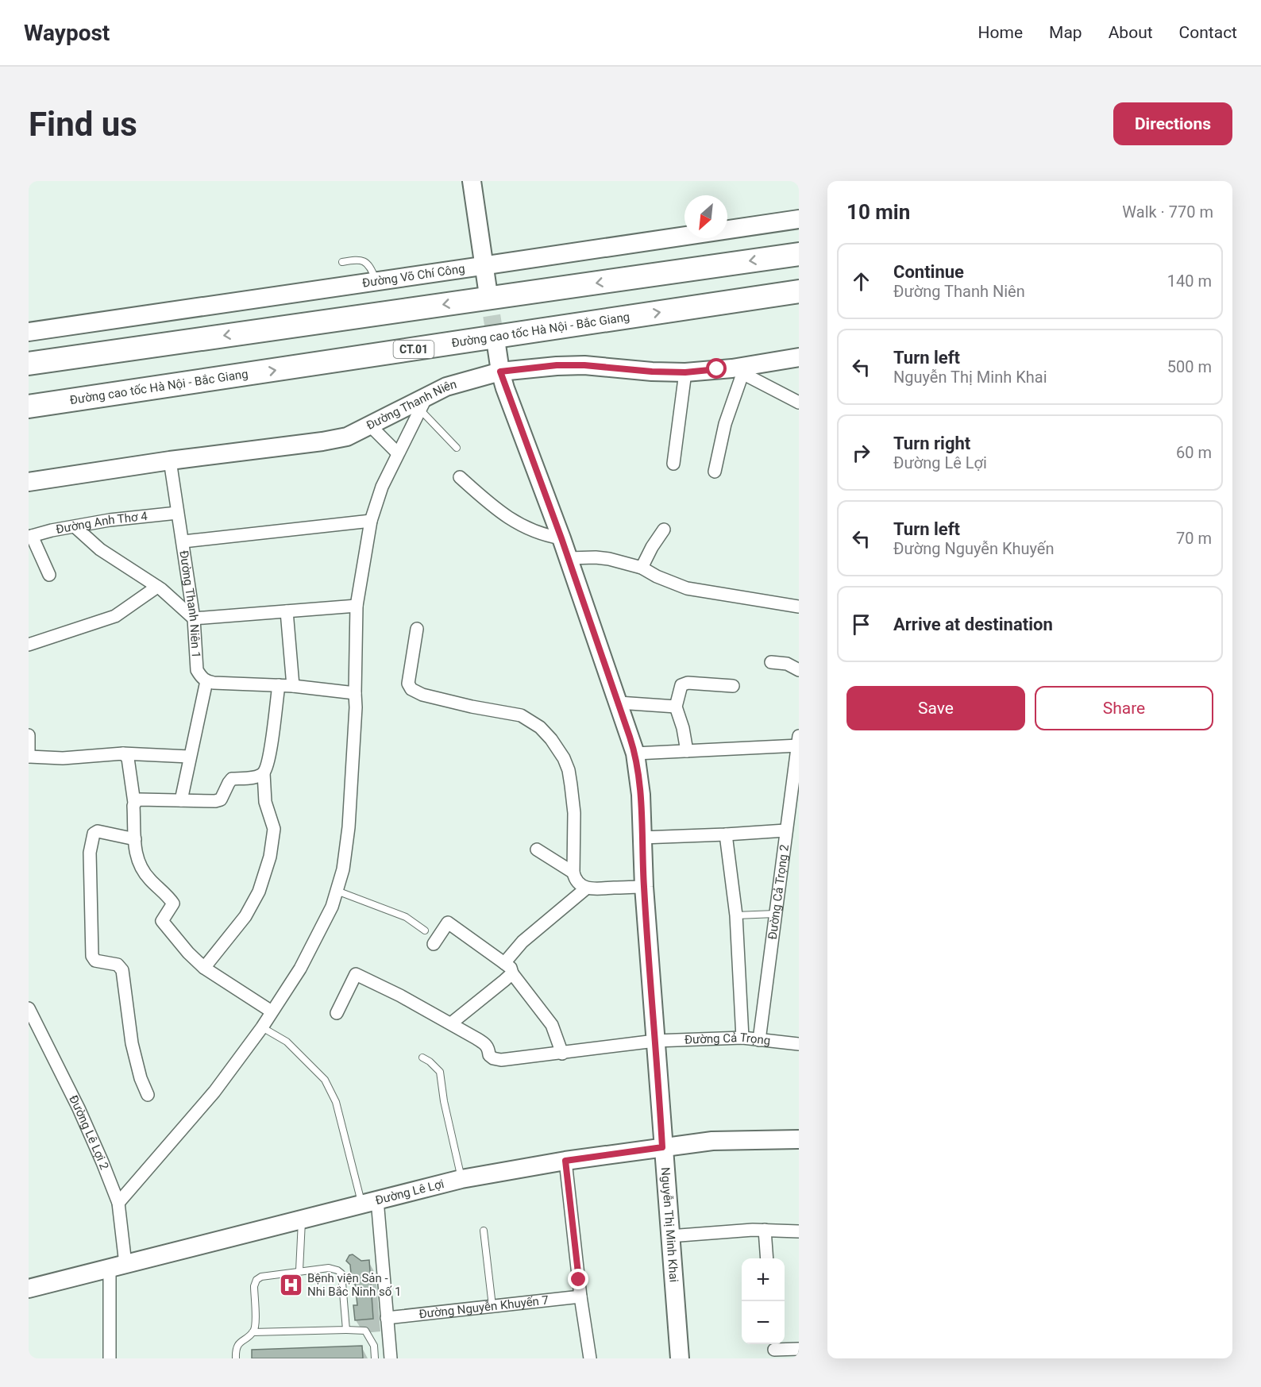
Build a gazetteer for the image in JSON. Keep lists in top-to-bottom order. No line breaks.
{"streets":{"highway":["Đường cao tốc Hà Nội - Bắc Giang","CT.01"],"street":["Đường Võ Chí Công","Đường Thanh Niên","Đường Anh Thơ 4","Đường Thanh Niên 1","Đường Cả Trọng 2","Đường Cả Trọng","Đường Lê Lợi 2","Đường Lê Lợi","Nguyễn Thị Minh Khai","Đường Nguyễn Khuyến 7"]},"crossings":[["Đường Thanh Niên","Đường Thanh Niên 1"],["Đường Thanh Niên","Nguyễn Thị Minh Khai"],["Đường Anh Thơ 4","Đường Thanh Niên 1"],["Đường Cả Trọng 2","Đường Cả Trọng"],["Đường Cả Trọng","Nguyễn Thị Minh Khai"],["Đường Lê Lợi 2","Đường Lê Lợi"],["Đường Lê Lợi","Nguyễn Thị Minh Khai"]],"places":{"hospital":["Bệnh viện Sản - Nhi Bắc Ninh số 1"]},"north":"bottom left","page":{"header":"Waypost","nav":["Home","Map","About","Contact"],"buttons":["Directions",["Save","Share"]],"title":"Find us","heading":["10 min","Walk · 770 m"],"list":[["Continue","Đường Thanh Niên","140 m"],["Turn left","Nguyễn Thị Minh Khai","500 m"],["Turn right","Đường Lê Lợi","60 m"],["Turn left","Đường Nguyễn Khuyến","70 m"],"Arrive at destination"],"map_buttons":["+","−"]}}
